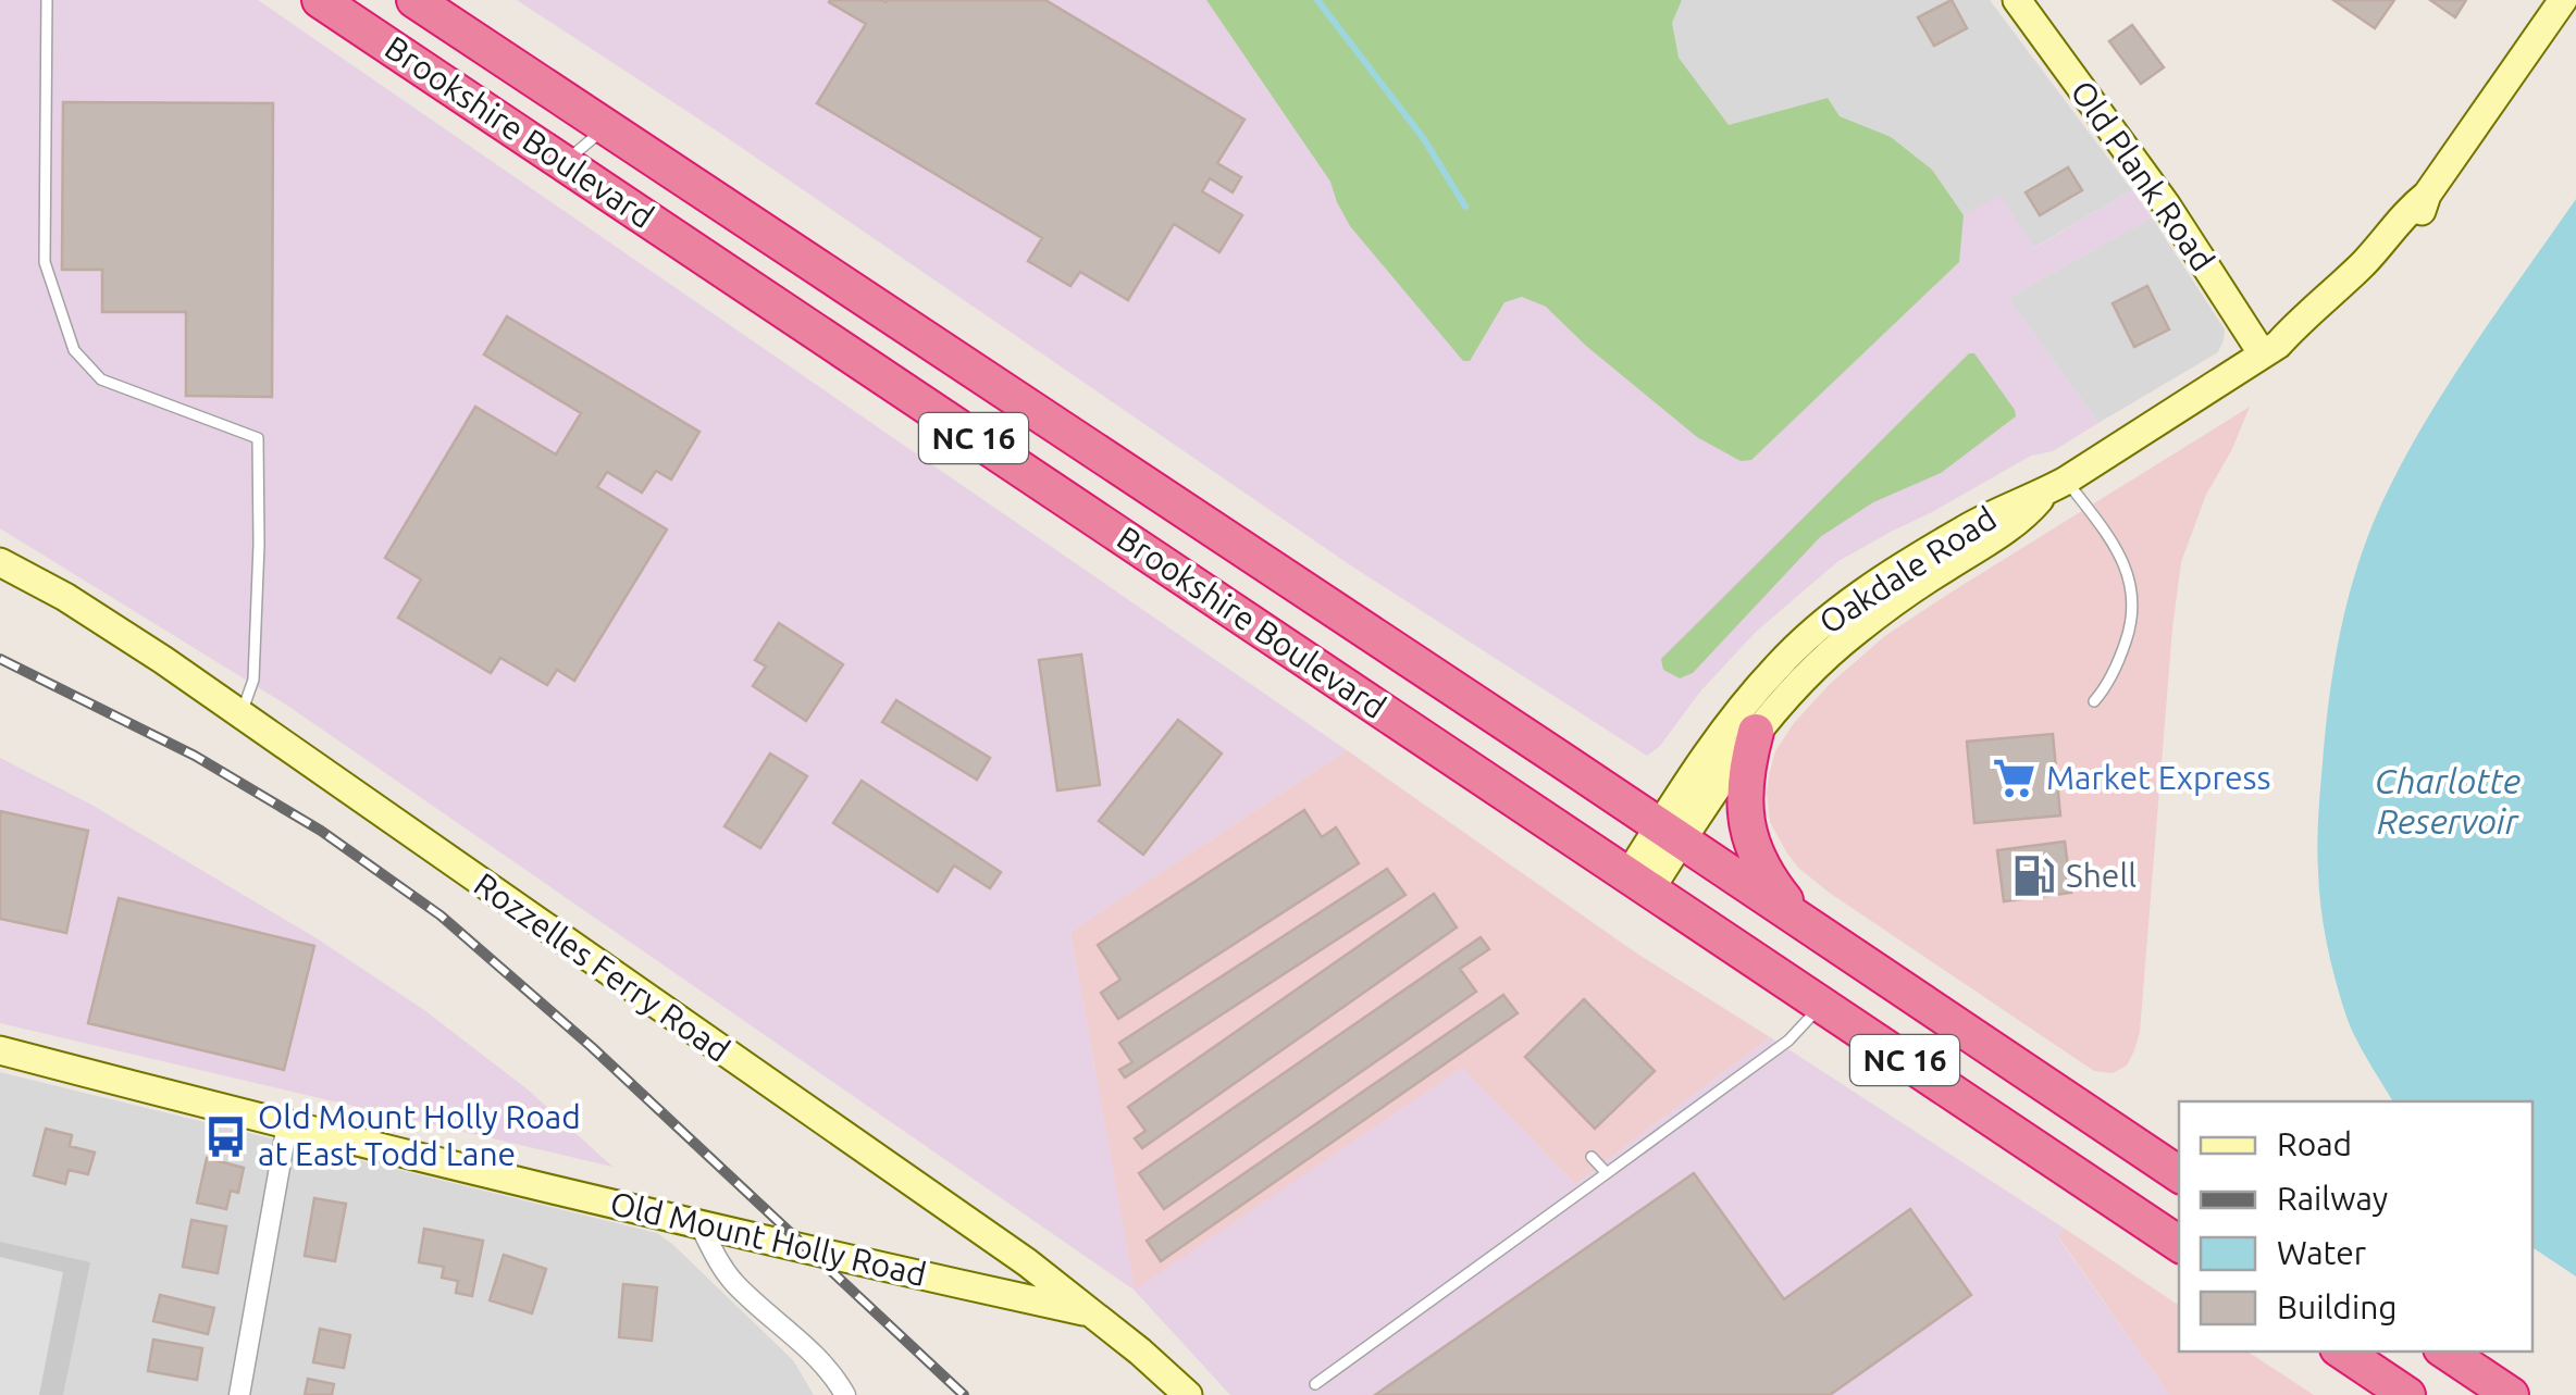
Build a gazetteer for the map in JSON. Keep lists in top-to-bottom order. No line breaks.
{"streets":{"highway":["Brookshire Boulevard","NC 16"],"street":["Old Plank Road","Oakdale Road","Rozzelles Ferry Road","Old Mount Holly Road"]},"crossings":[["Brookshire Boulevard","Oakdale Road"],["Old Plank Road","Oakdale Road"],["Rozzelles Ferry Road","Old Mount Holly Road"]],"water":["Charlotte Reservoir"],"places":{"supermarket":["Market Express"],"fuel station":["Shell"],"bus stop":["Old Mount Holly Road at East Todd Lane"]},"legend":["Road","Railway","Water","Building"]}
